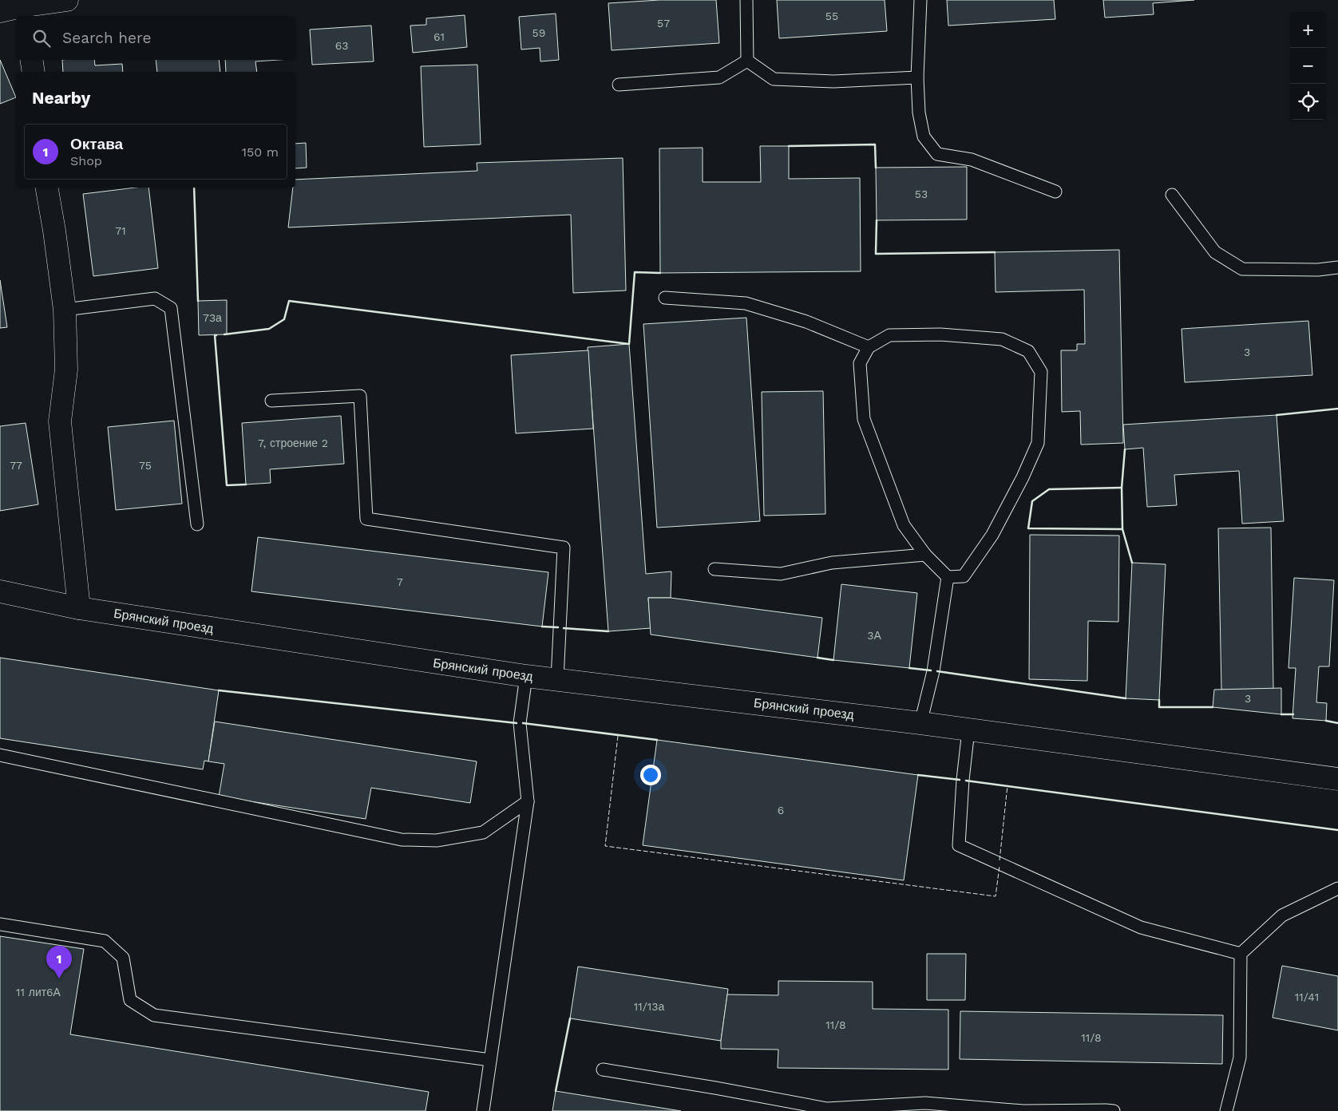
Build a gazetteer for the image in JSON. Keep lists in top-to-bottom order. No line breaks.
{"streets":{"street":["Брянский проезд"]},"house_numbers":["55","57","59","61","63","53","71","73а","3","7, строение 2","77","75","7","3А","3","6","11 лит6А","11/41","11/13а","11/8","11/8"],"page":{"map_buttons":["+","−"],"search":"Search here","heading":"Nearby","list":[{"mark":"1","name":"Октава","note":"Shop","value":"150 m"}],"pins":"1"}}
